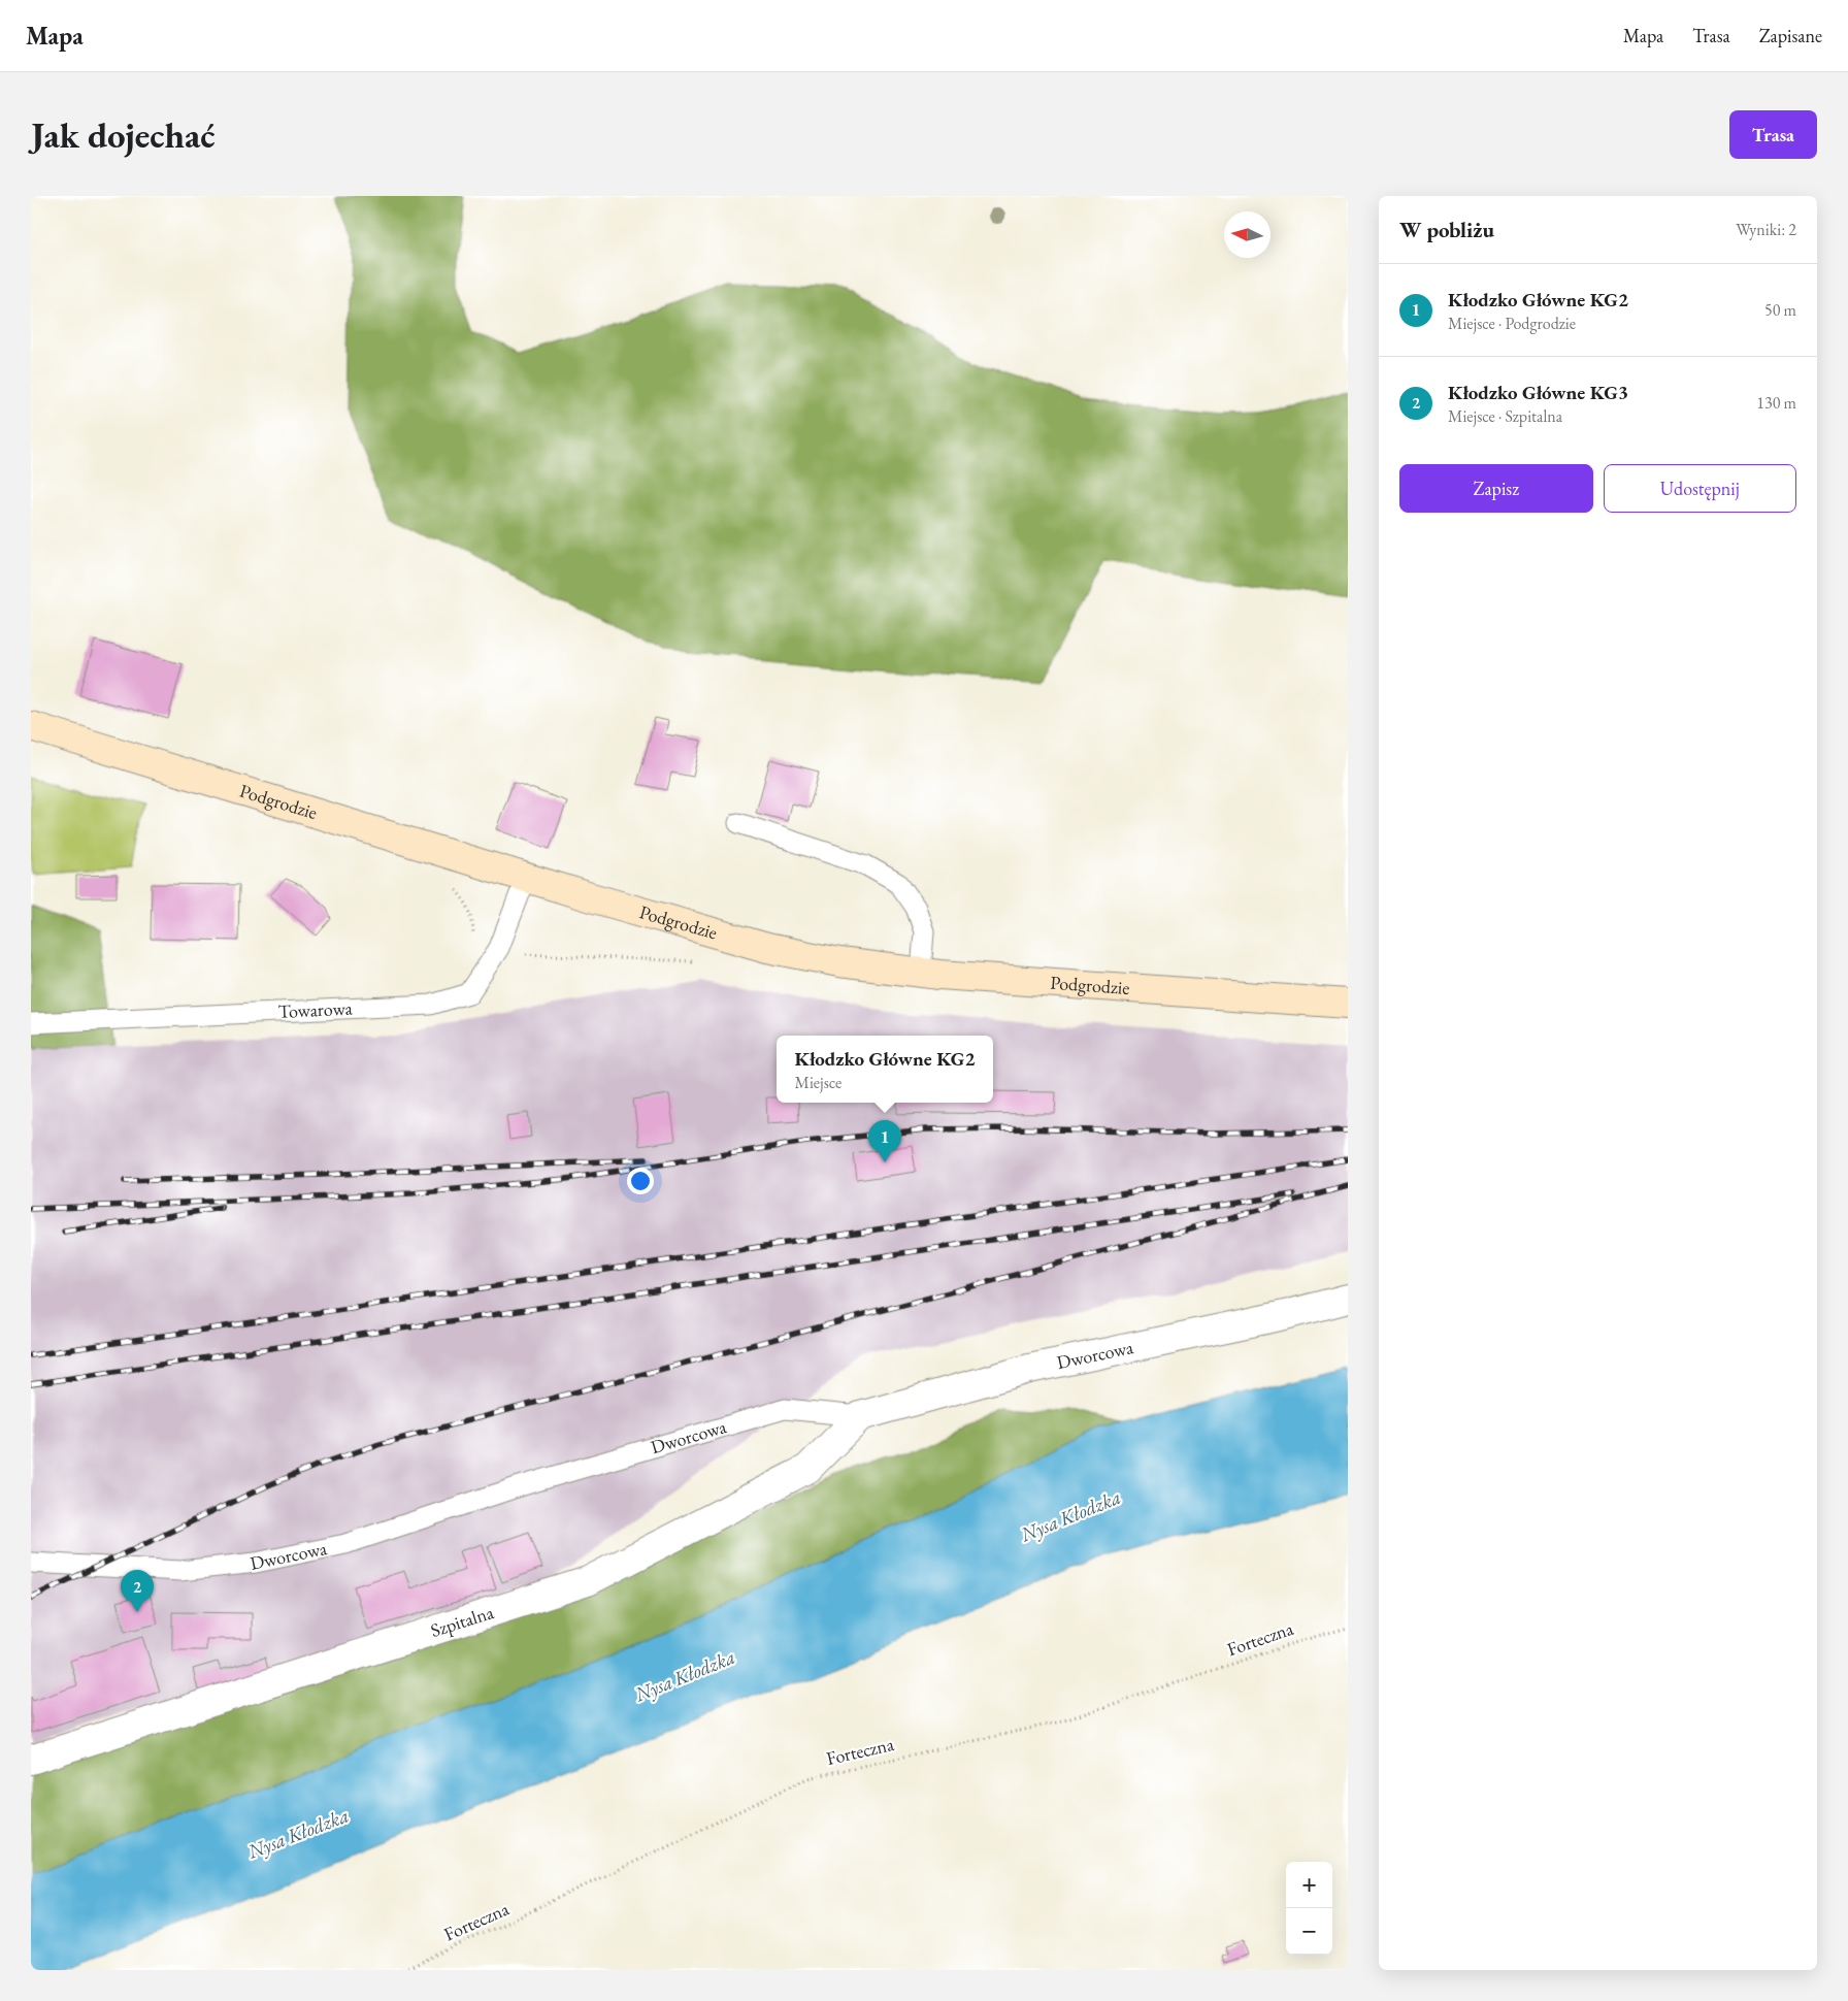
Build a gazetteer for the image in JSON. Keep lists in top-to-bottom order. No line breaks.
{"streets":{"main road":["Podgrodzie"],"street":["Dworcowa","Szpitalna"],"lane":["Towarowa"],"path":["Forteczna"]},"crossings":[["Podgrodzie","Towarowa"],["Dworcowa","Szpitalna"]],"water":["Nysa Kłodzka"],"north":"left","page":{"header":"Mapa","nav":["Mapa","Trasa","Zapisane"],"buttons":["Trasa",["Zapisz","Udostępnij"]],"title":"Jak dojechać","heading":["W pobliżu","Wyniki: 2"],"list":[{"mark":"1","name":"Kłodzko Główne KG2","note":"Miejsce · Podgrodzie","value":"50 m"},{"mark":"2","name":"Kłodzko Główne KG3","note":"Miejsce · Szpitalna","value":"130 m"}],"popup":["Kłodzko Główne KG2","Miejsce"],"pins":["1","2"],"map_buttons":["+","−"]}}
